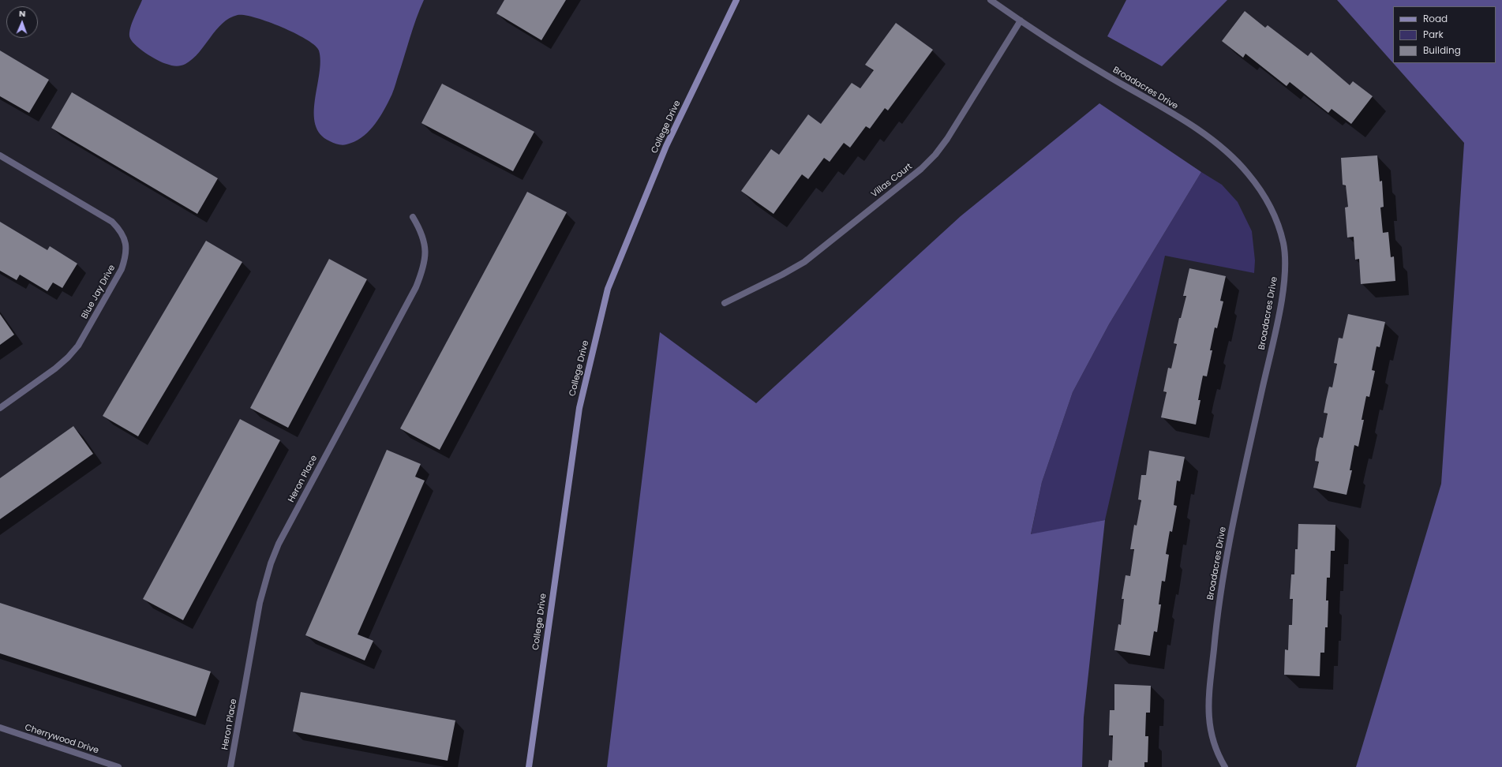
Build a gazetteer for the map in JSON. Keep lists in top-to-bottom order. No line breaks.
{"streets":{"main road":["College Drive"],"street":["Broadacres Drive","Villas Court","Blue Jay Drive","Heron Place","Cherrywood Drive"]},"crossings":[["Broadacres Drive","Villas Court"]],"legend":["Road","Park","Building"],"north":"top"}
